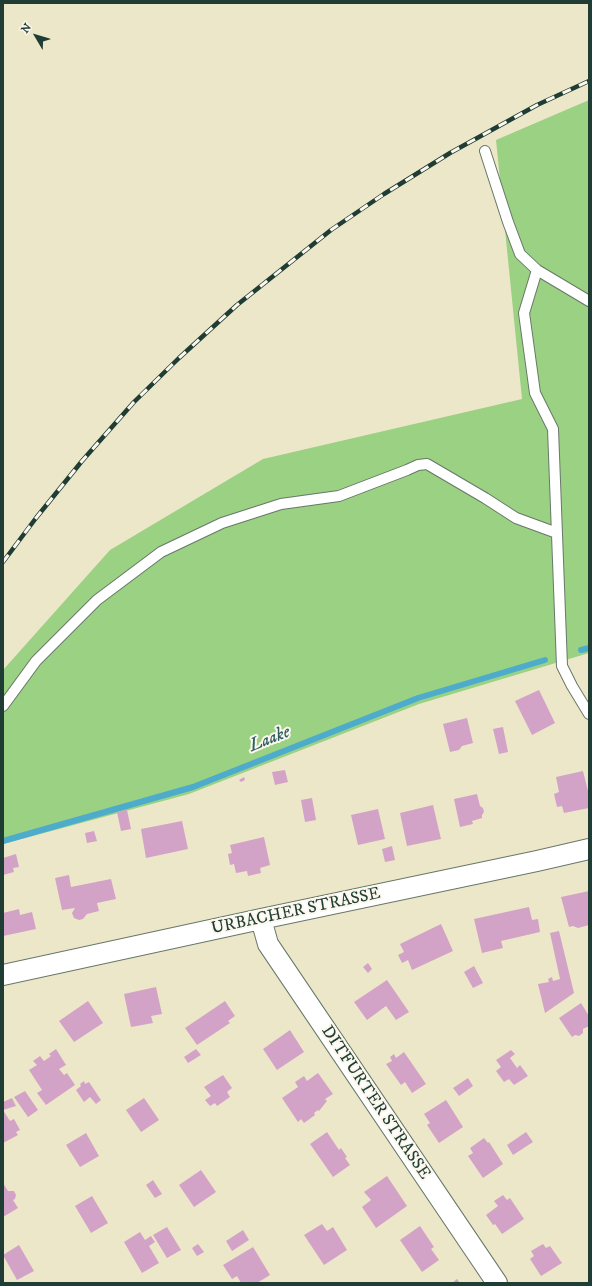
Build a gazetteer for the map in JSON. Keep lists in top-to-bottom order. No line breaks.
{"streets":{"street":["URBACHER STRASSE","DITFURTER STRASSE"]},"crossings":[["URBACHER STRASSE","DITFURTER STRASSE"]],"water":["Laake"],"north":"top left"}
